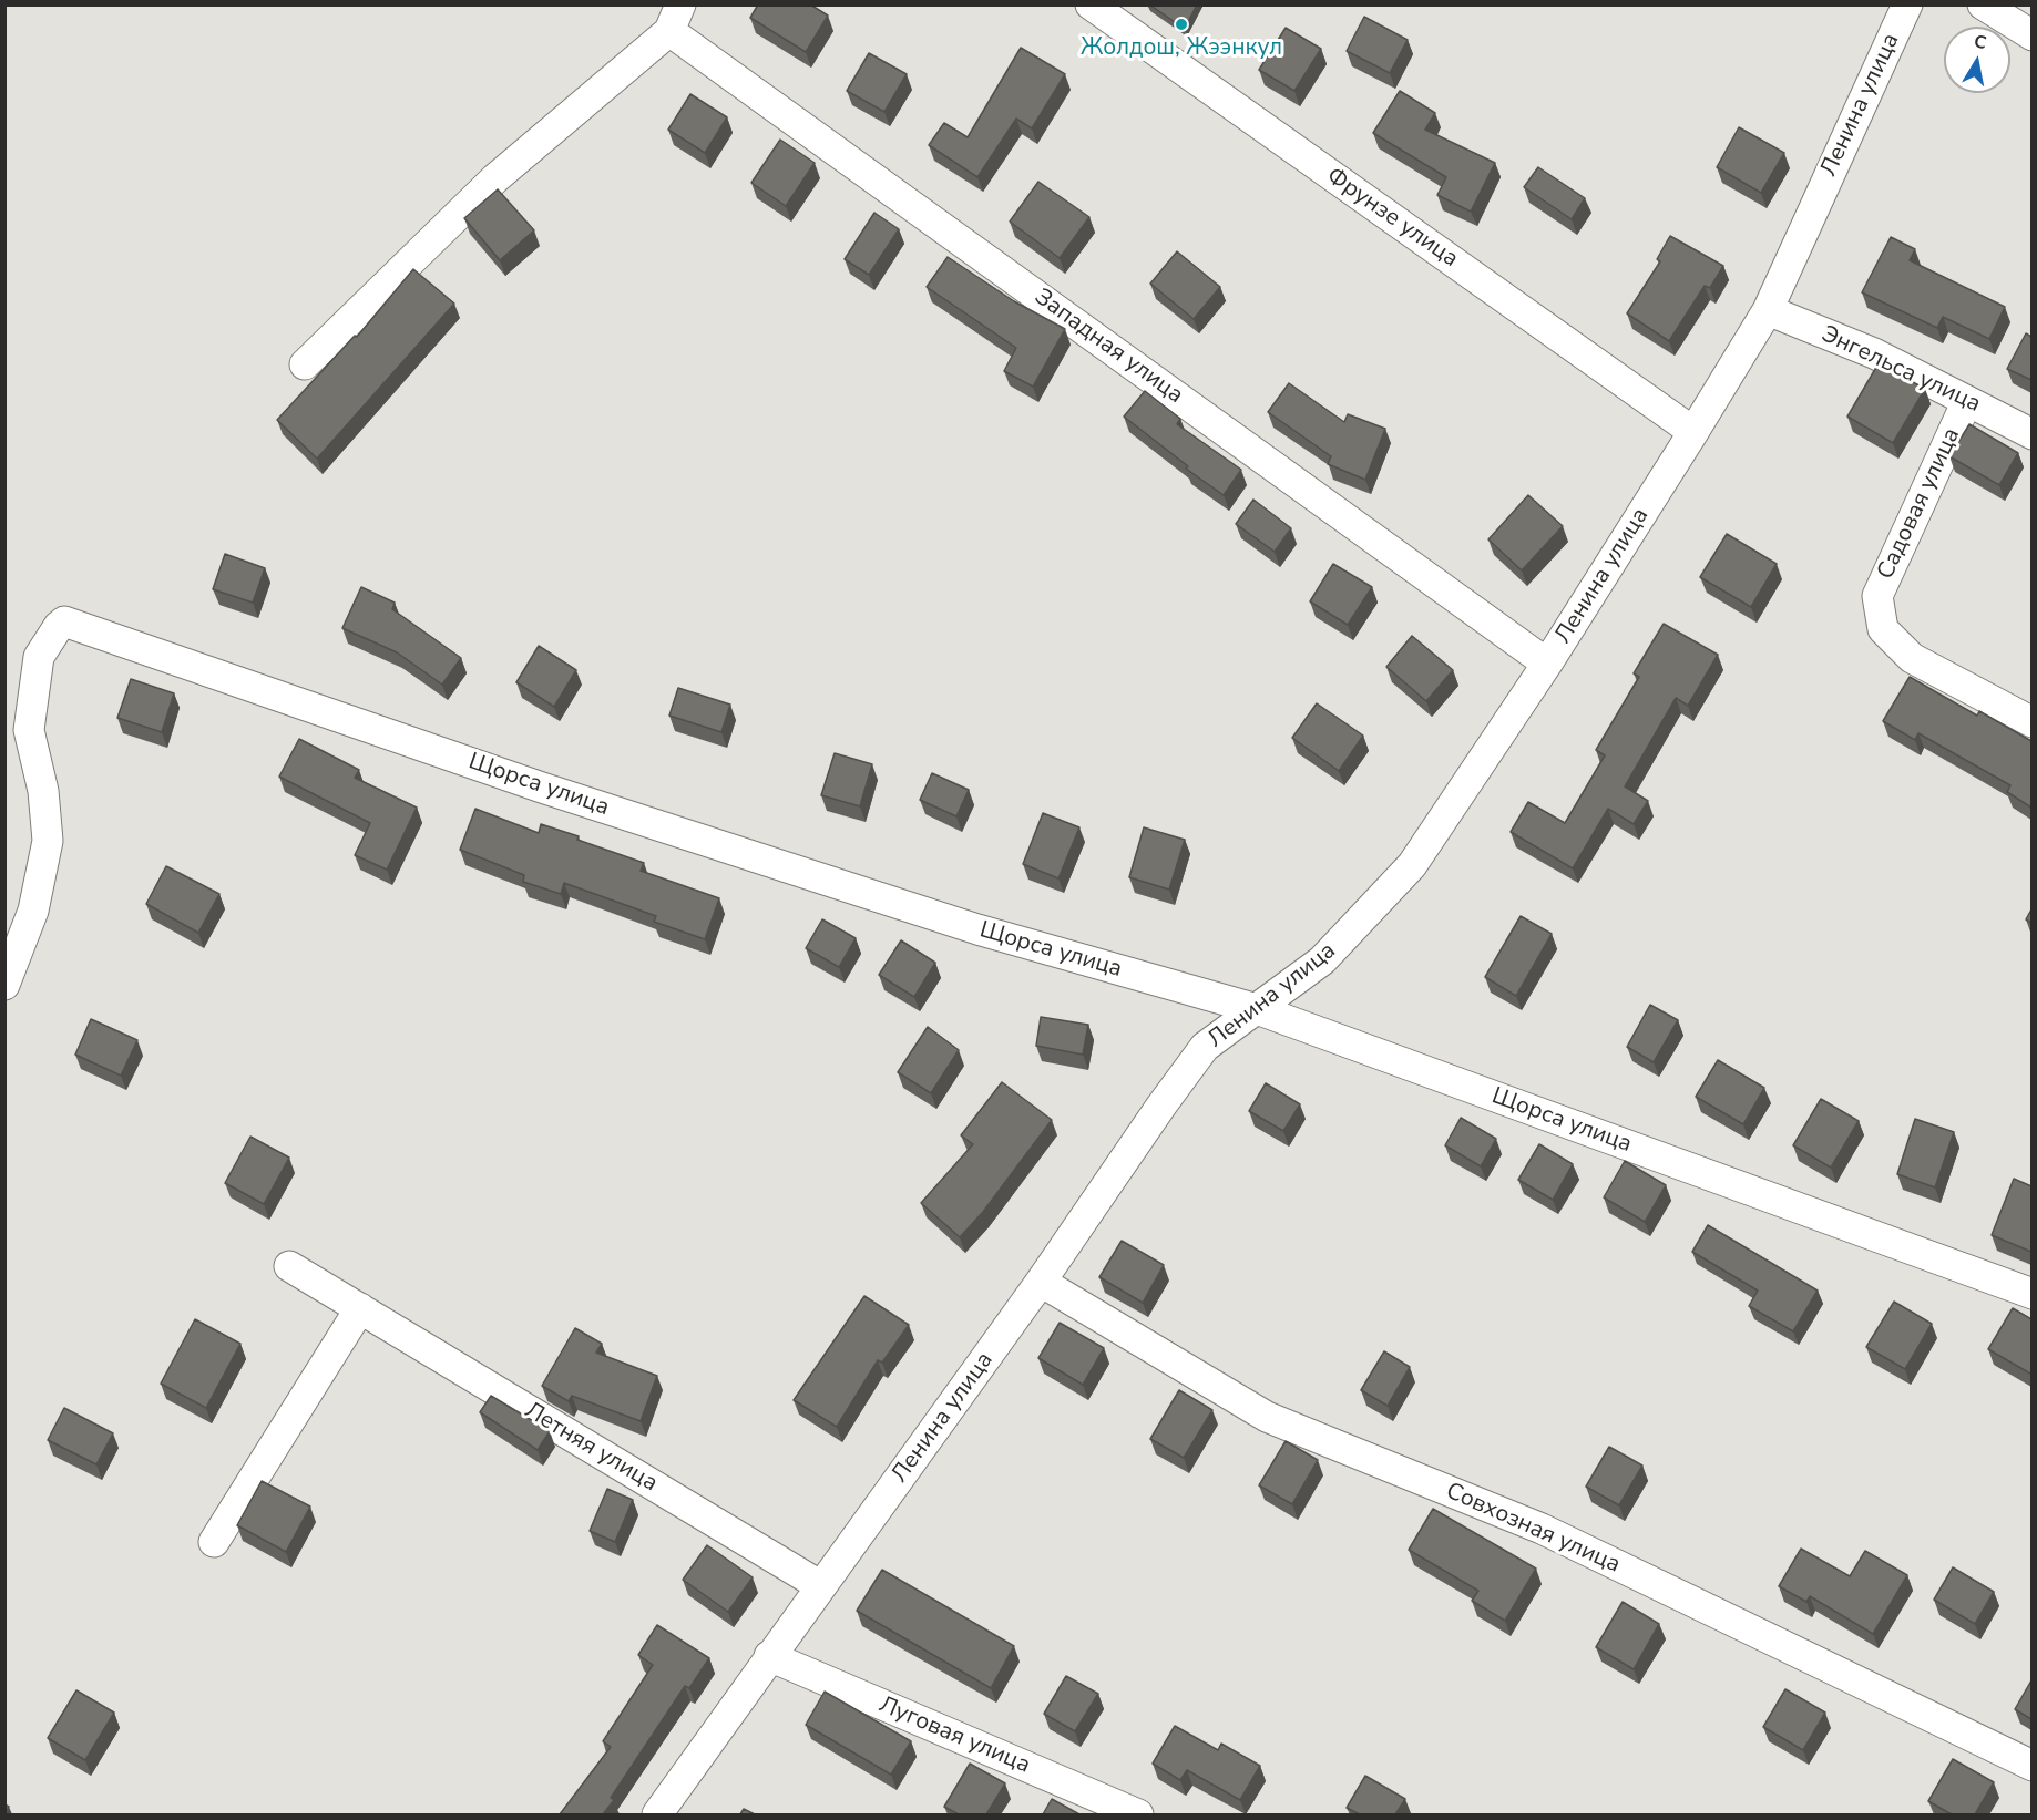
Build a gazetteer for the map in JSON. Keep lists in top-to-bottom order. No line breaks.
{"streets":{"street":["Ленина улица","Фрунзе улица","Западная улица","Энгельса улица","Садовая улица","Щорса улица","Летняя улица","Совхозная улица","Луговая улица"]},"crossings":[["Ленина улица","Фрунзе улица"],["Ленина улица","Западная улица"],["Ленина улица","Энгельса улица"],["Ленина улица","Щорса улица"],["Ленина улица","Летняя улица"],["Ленина улица","Совхозная улица"],["Ленина улица","Луговая улица"],["Энгельса улица","Садовая улица"]],"places":["Жолдош, Жээнкул"],"north":"top"}
